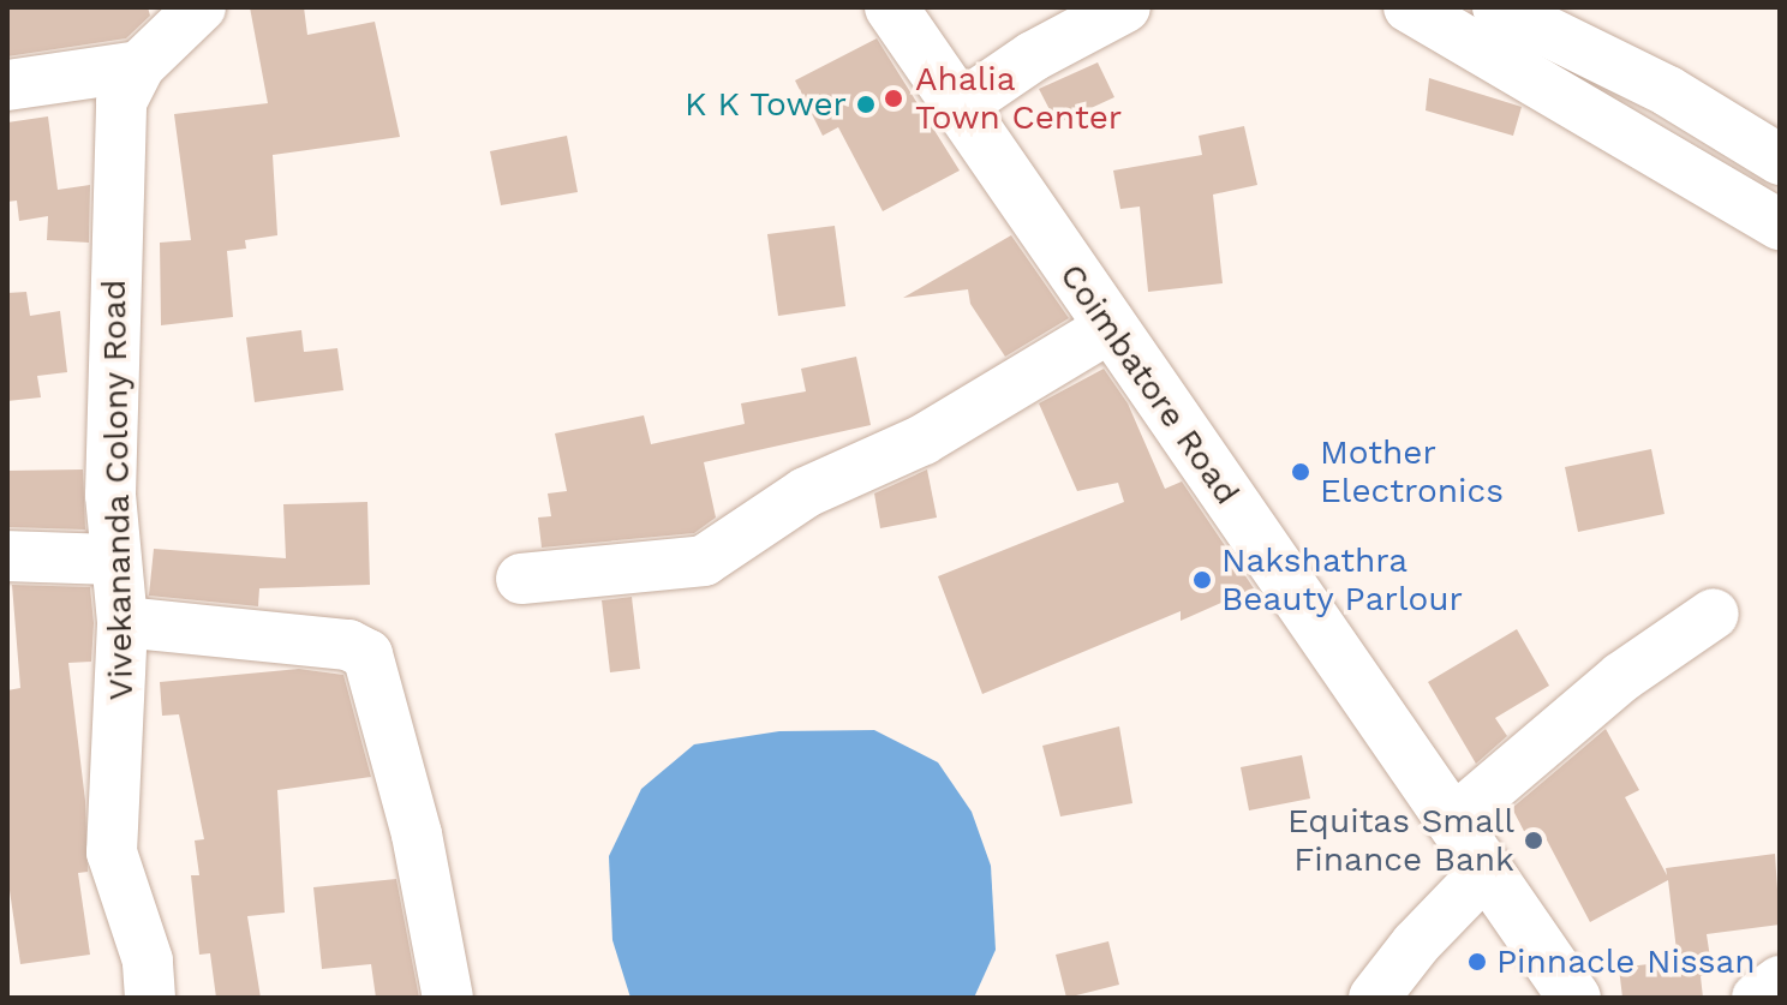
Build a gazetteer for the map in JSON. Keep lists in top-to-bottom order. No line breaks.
{"streets":{"main road":["Coimbatore Road"],"street":["Vivekananda Colony Road"]},"places":["Ahalia Town Center","K K Tower","Mother Electronics","Nakshathra Beauty Parlour","Equitas Small Finance Bank","Pinnacle Nissan"]}
